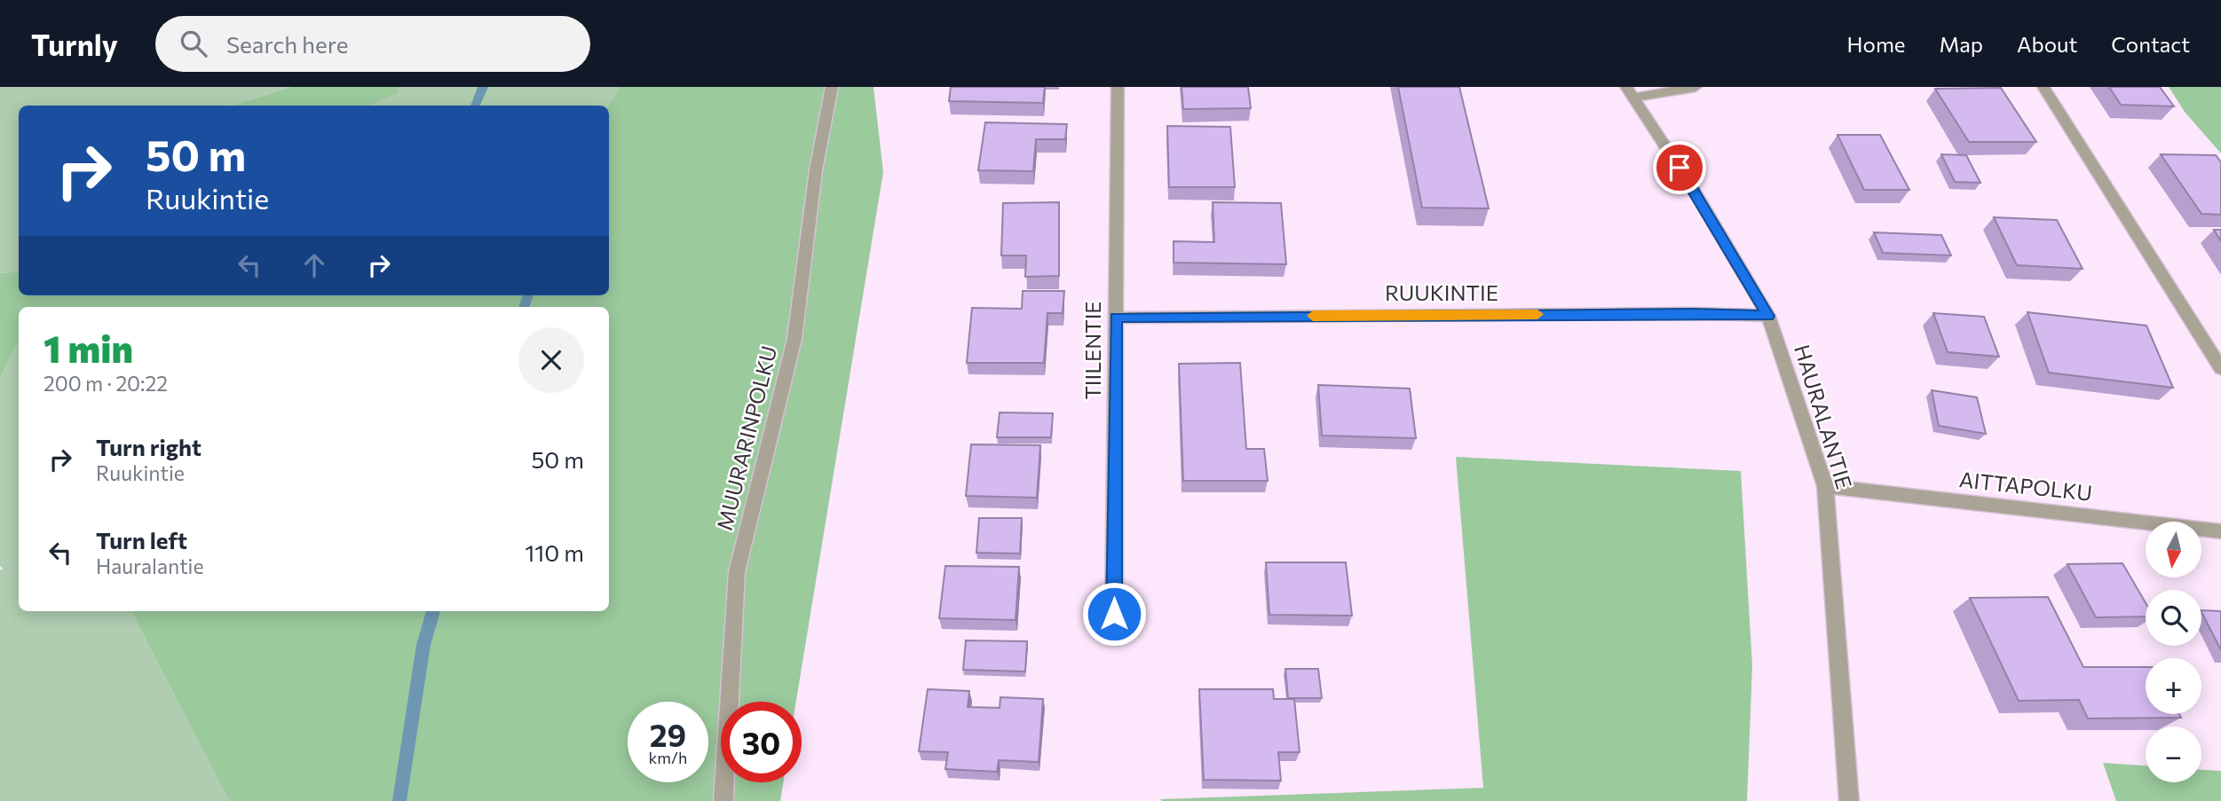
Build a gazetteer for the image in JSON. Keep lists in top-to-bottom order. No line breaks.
{"streets":{"street":["RUUKINTIE","TIILENTIE","HAURALANTIE","MUURARINPOLKU","AITTAPOLKU"]},"crossings":[["RUUKINTIE","TIILENTIE"],["RUUKINTIE","HAURALANTIE"],["HAURALANTIE","AITTAPOLKU"]],"north":"bottom","page":{"header":"Turnly","search":"Search here","nav":["Home","Map","About","Contact"],"turn":["50 m","Ruukintie"],"heading":["1 min","200 m · 20:22"],"list":[{"name":"Turn right","note":"Ruukintie","value":"50 m"},{"name":"Turn left","note":"Hauralantie","value":"110 m"}],"map_buttons":["+","−"],"speed":"29 km/h","limit":"30"}}
